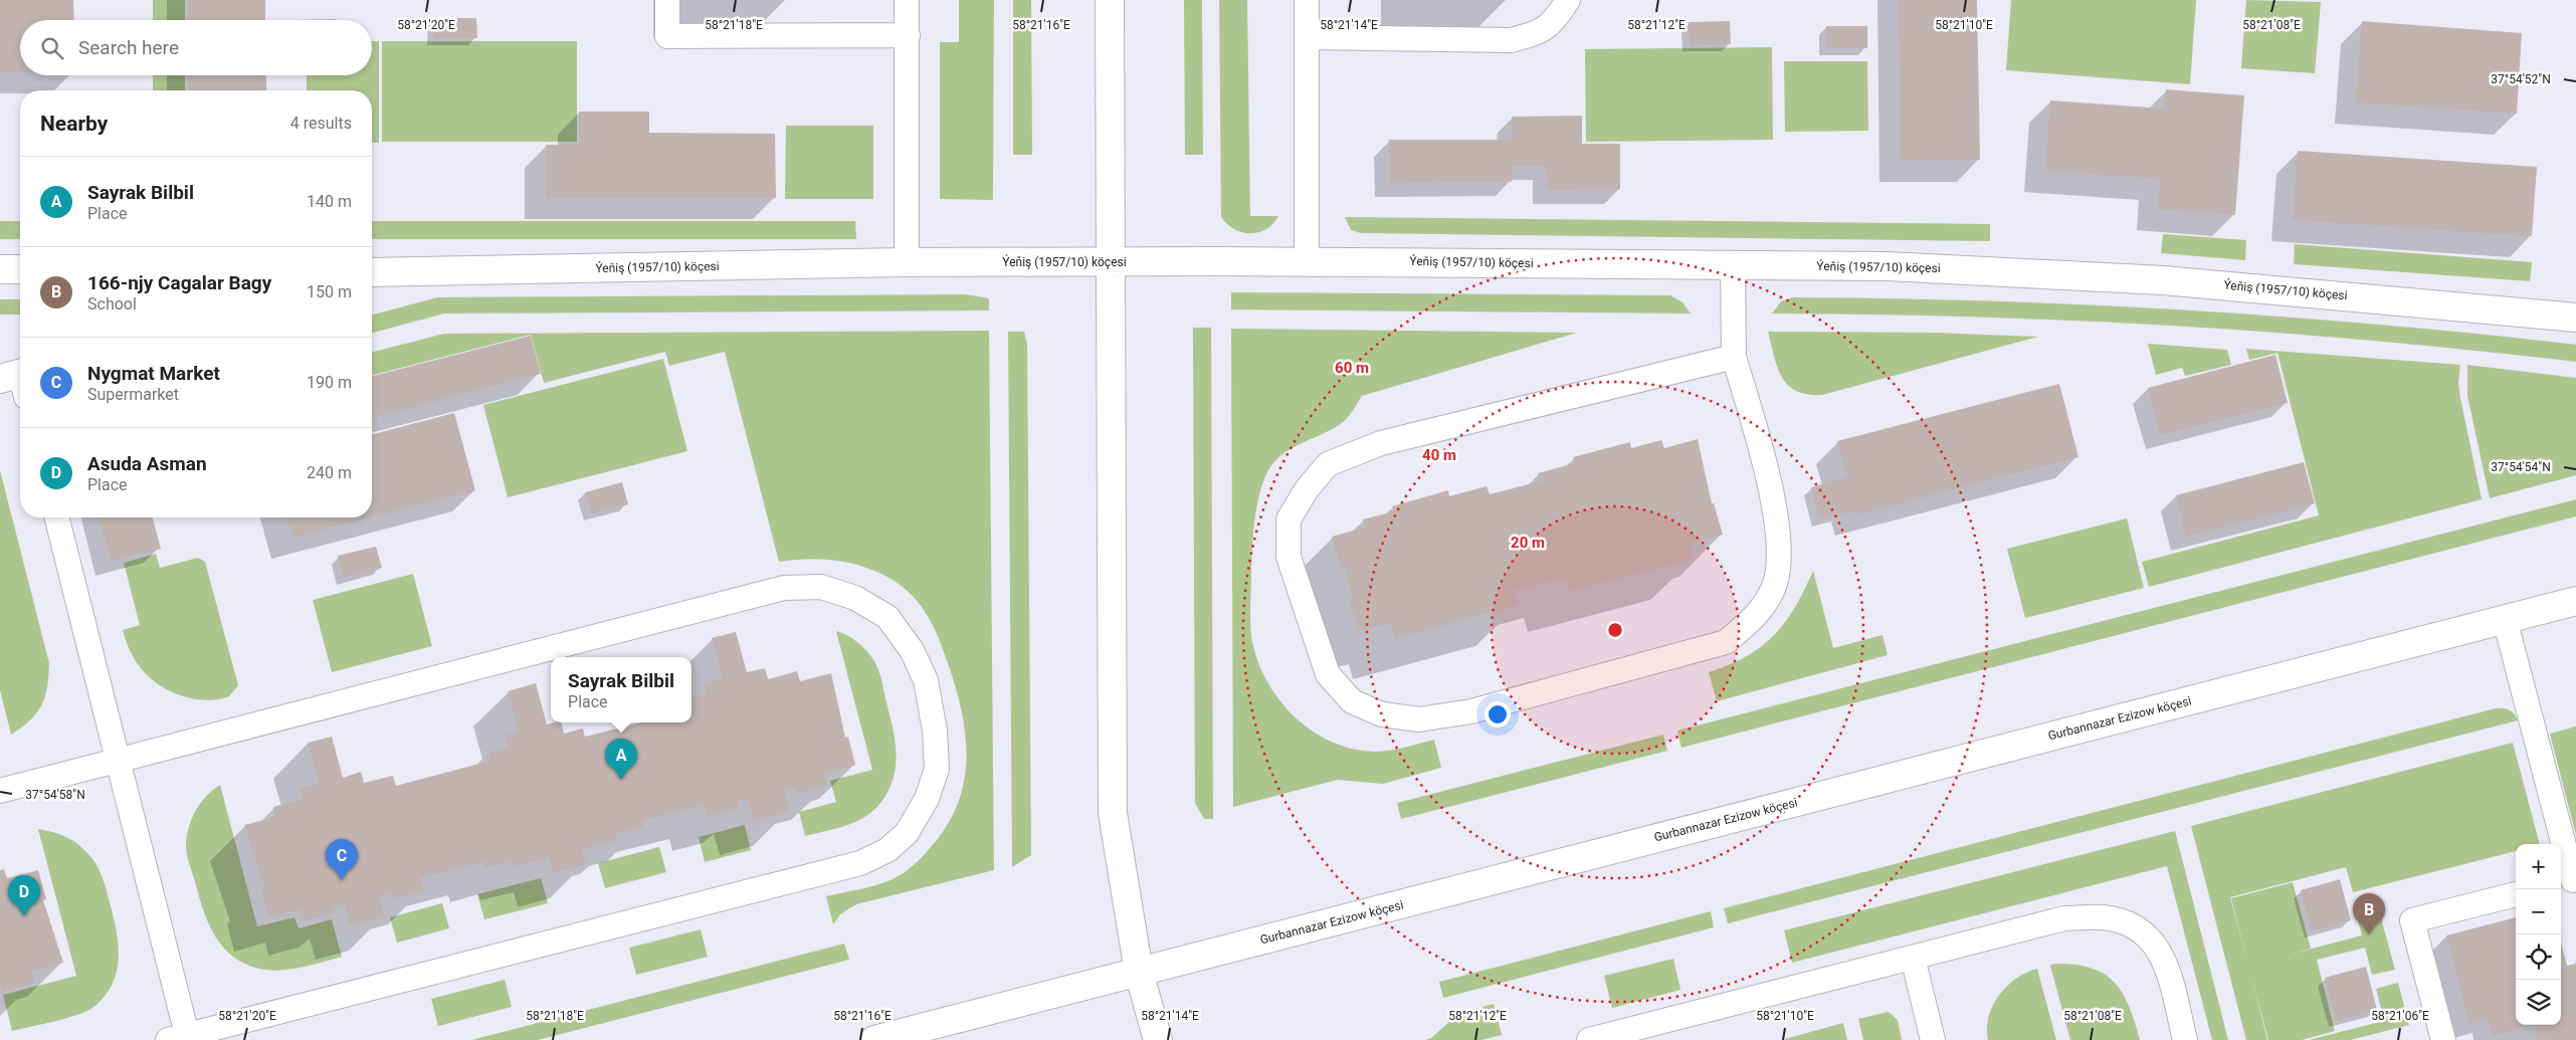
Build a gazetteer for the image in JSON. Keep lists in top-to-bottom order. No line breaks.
{"streets":{"street":["Ýeňiş (1957/10) köçesi","Gurbannazar Ezizow köçesi"]},"page":{"search":"Search here","heading":["Nearby","4 results"],"list":[{"mark":"A","name":"Sayrak Bilbil","note":"Place","value":"140 m"},{"mark":"B","name":"166-njy Cagalar Bagy","note":"School","value":"150 m"},{"mark":"C","name":"Nygmat Market","note":"Supermarket","value":"190 m"},{"mark":"D","name":"Asuda Asman","note":"Place","value":"240 m"}],"popup":["Sayrak Bilbil","Place"],"pins":["A","C","D","B"],"map_buttons":["+","−"]},"coordinates":["58°21'20\"E","58°21'18\"E","58°21'16\"E","58°21'14\"E","58°21'12\"E","58°21'10\"E","58°21'08\"E","37°54'52\"N","37°54'54\"N","37°54'58\"N","58°21'06\"E"],"rings":["60 m","40 m","20 m"]}
